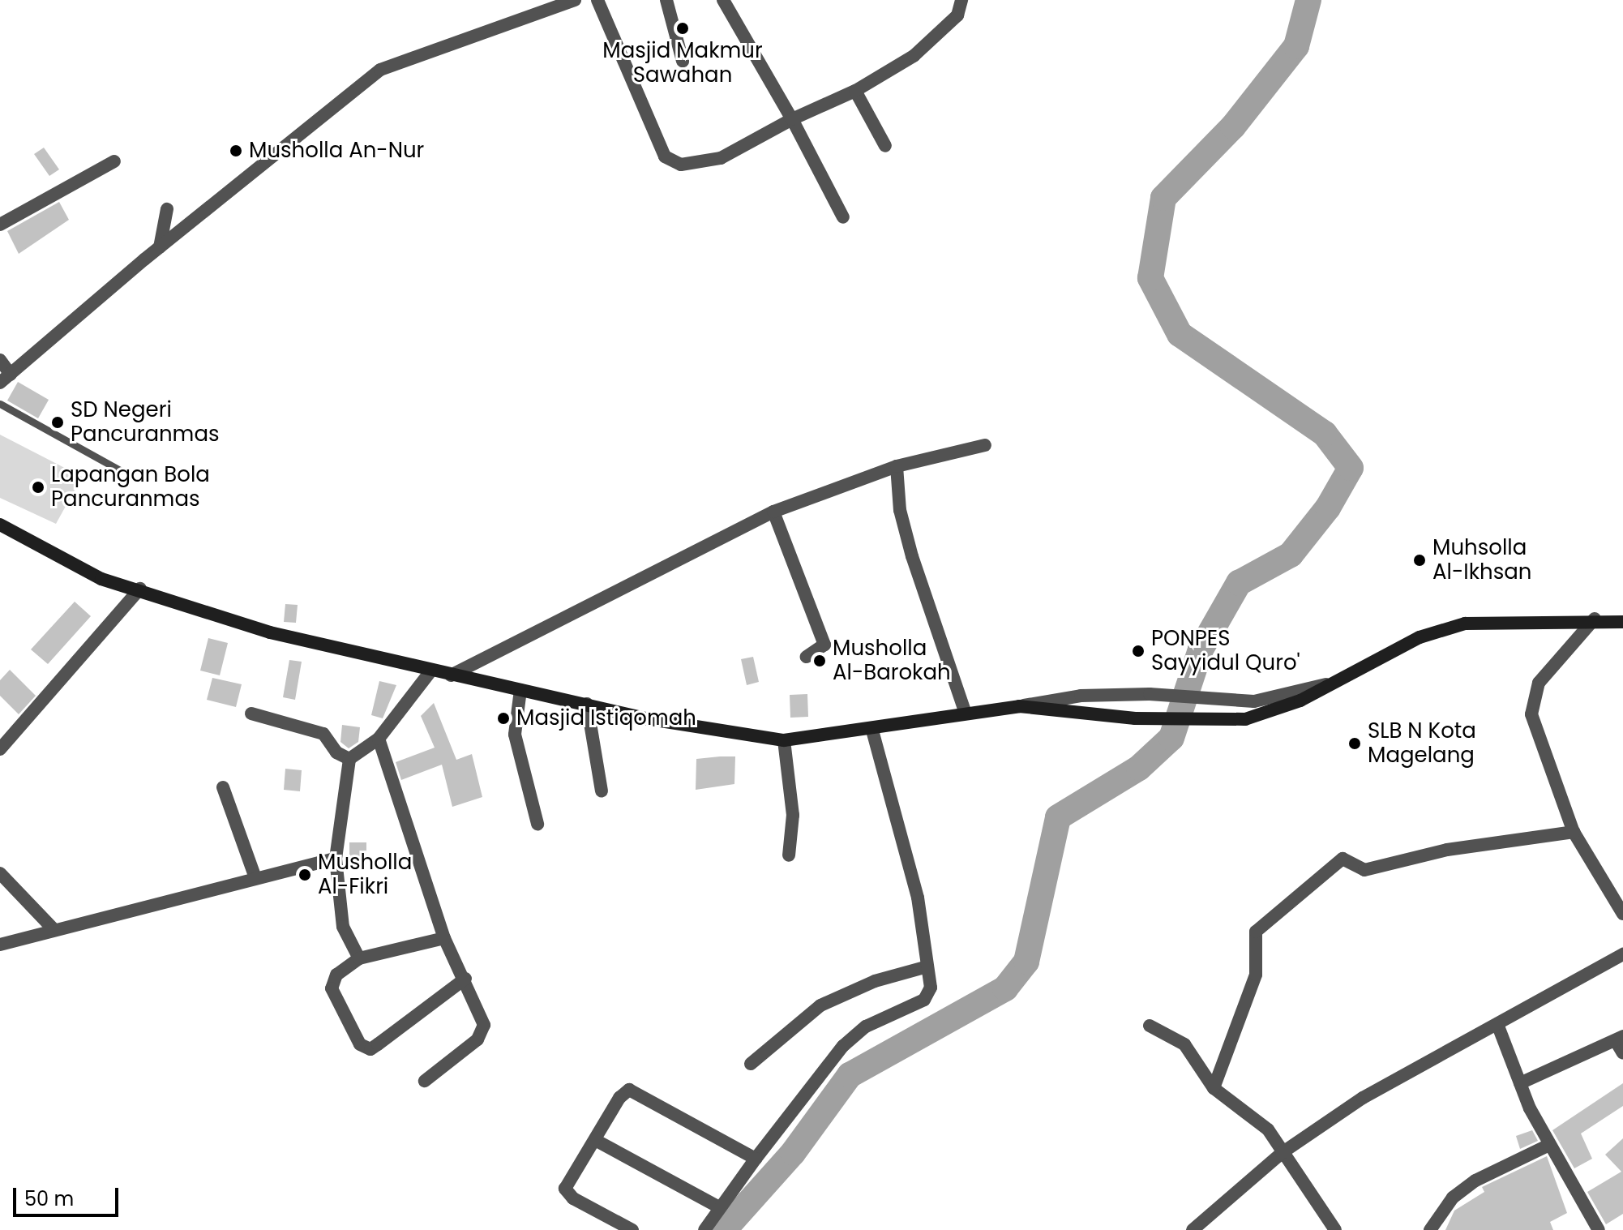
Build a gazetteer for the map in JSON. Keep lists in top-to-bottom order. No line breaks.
{"places":["Masjid Makmur Sawahan","Musholla An-Nur","SD Negeri Pancuranmas","Lapangan Bola Pancuranmas","Muhsolla Al-Ikhsan","PONPES Sayyidul Quro'","Musholla Al-Barokah","Masjid Istiqomah","SLB N Kota Magelang","Musholla Al-Fikri"],"scale_bar":"50 m"}
